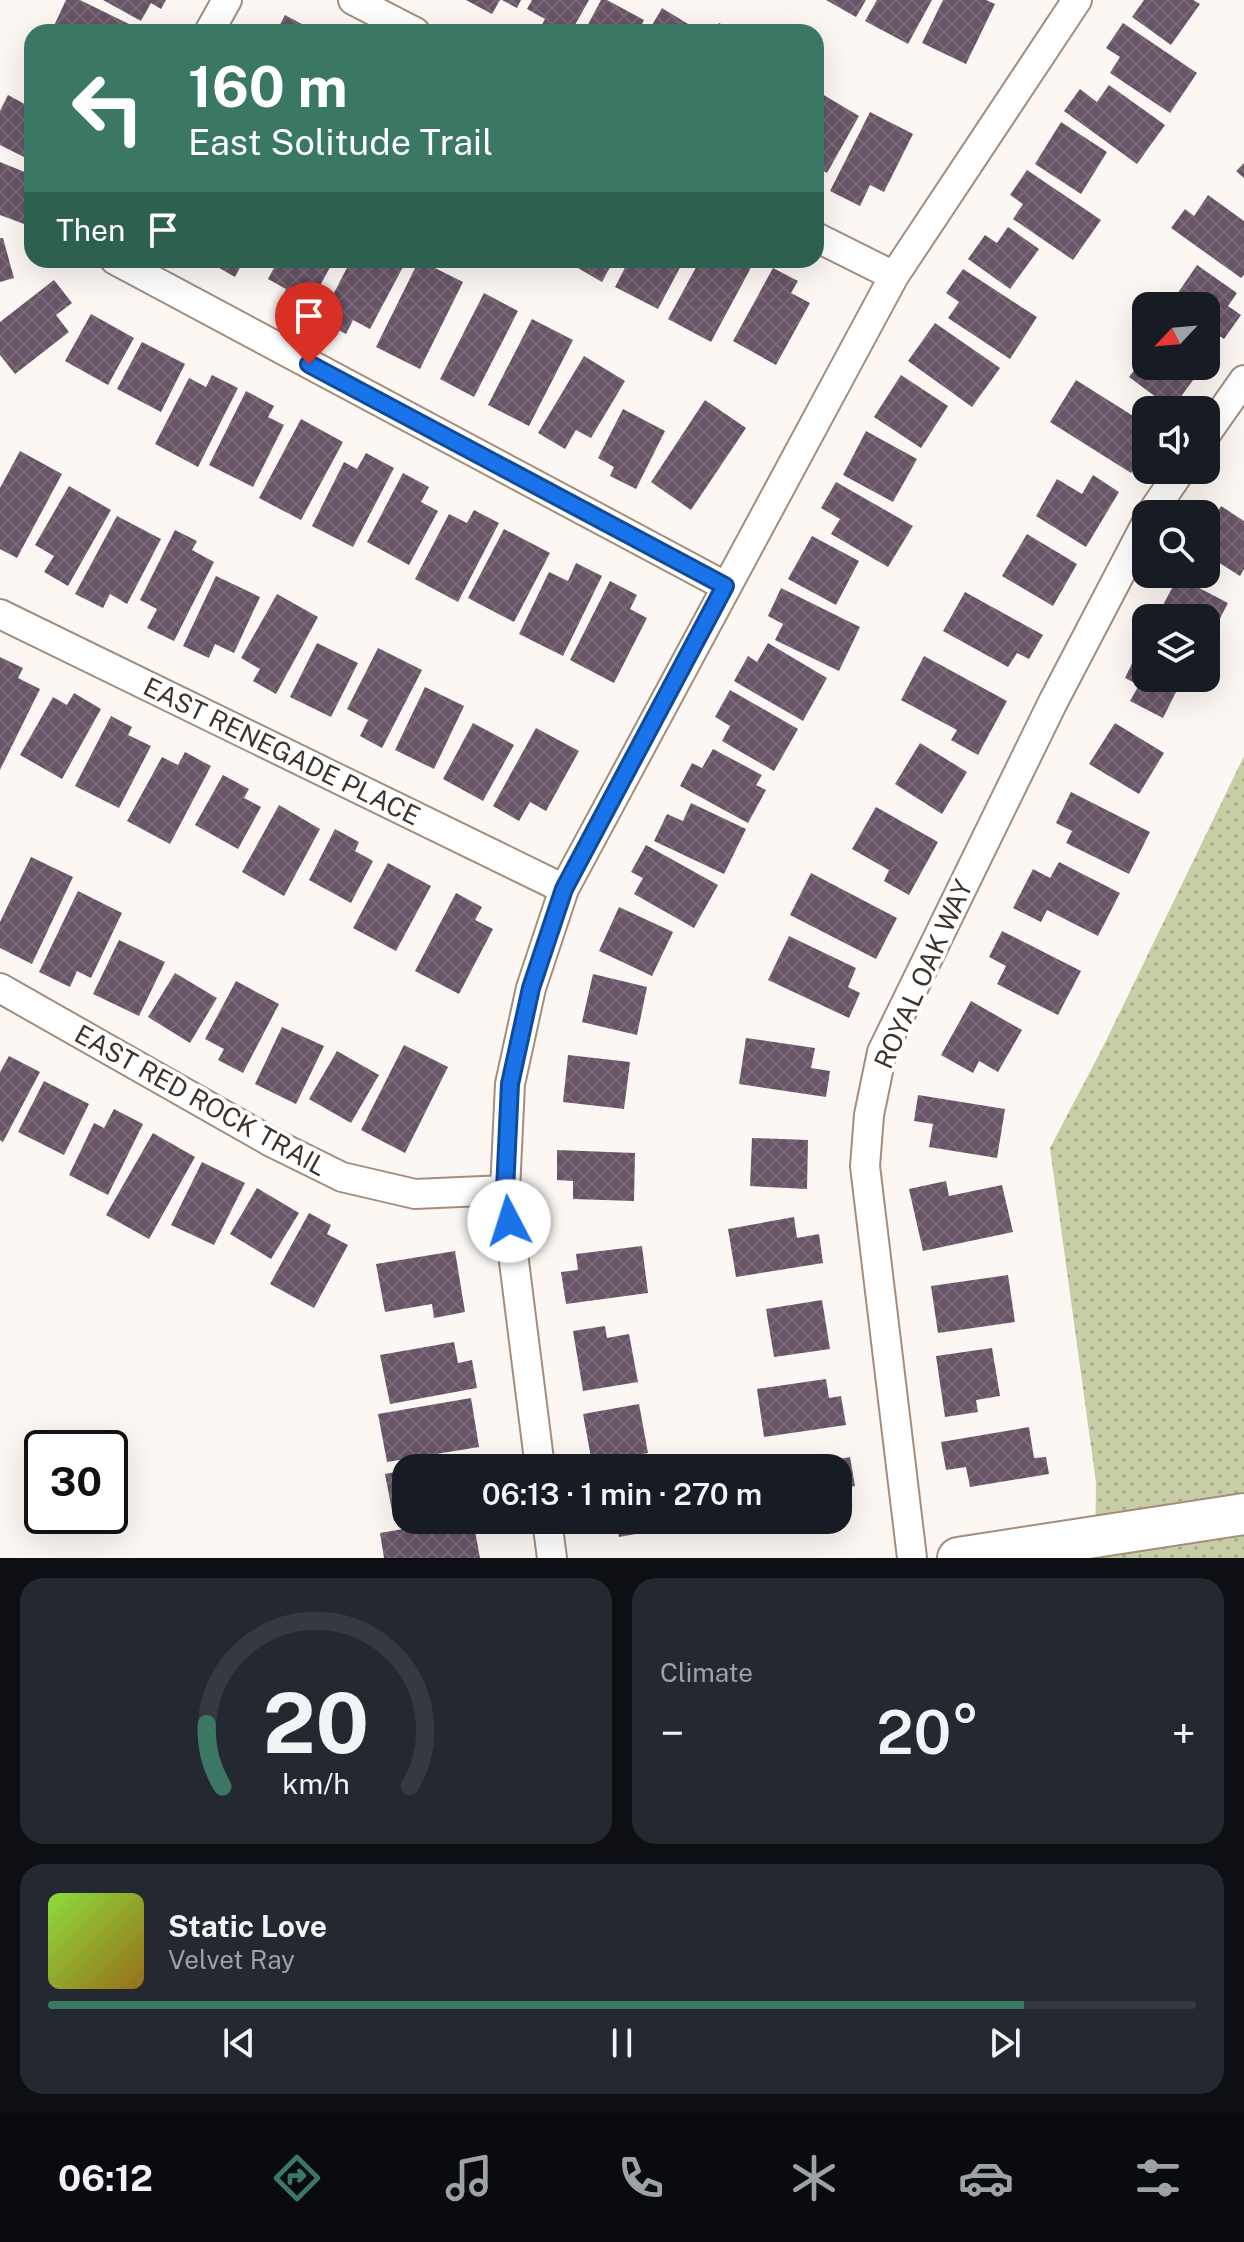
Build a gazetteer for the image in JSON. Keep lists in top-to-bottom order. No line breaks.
{"streets":{"street":["EAST RENEGADE PLACE","ROYAL OAK WAY","EAST RED ROCK TRAIL"]},"north":"bottom left","page":{"turn":["160 m","East Solitude Trail"],"then":"Then","limit":"30","trip":"06:13 · 1 min · 270 m","tile":"Climate","heat":["−","20°","+"],"song":["Static Love","Velvet Ray"],"tabs":"06:12","gauge":["20","km/h"]}}
